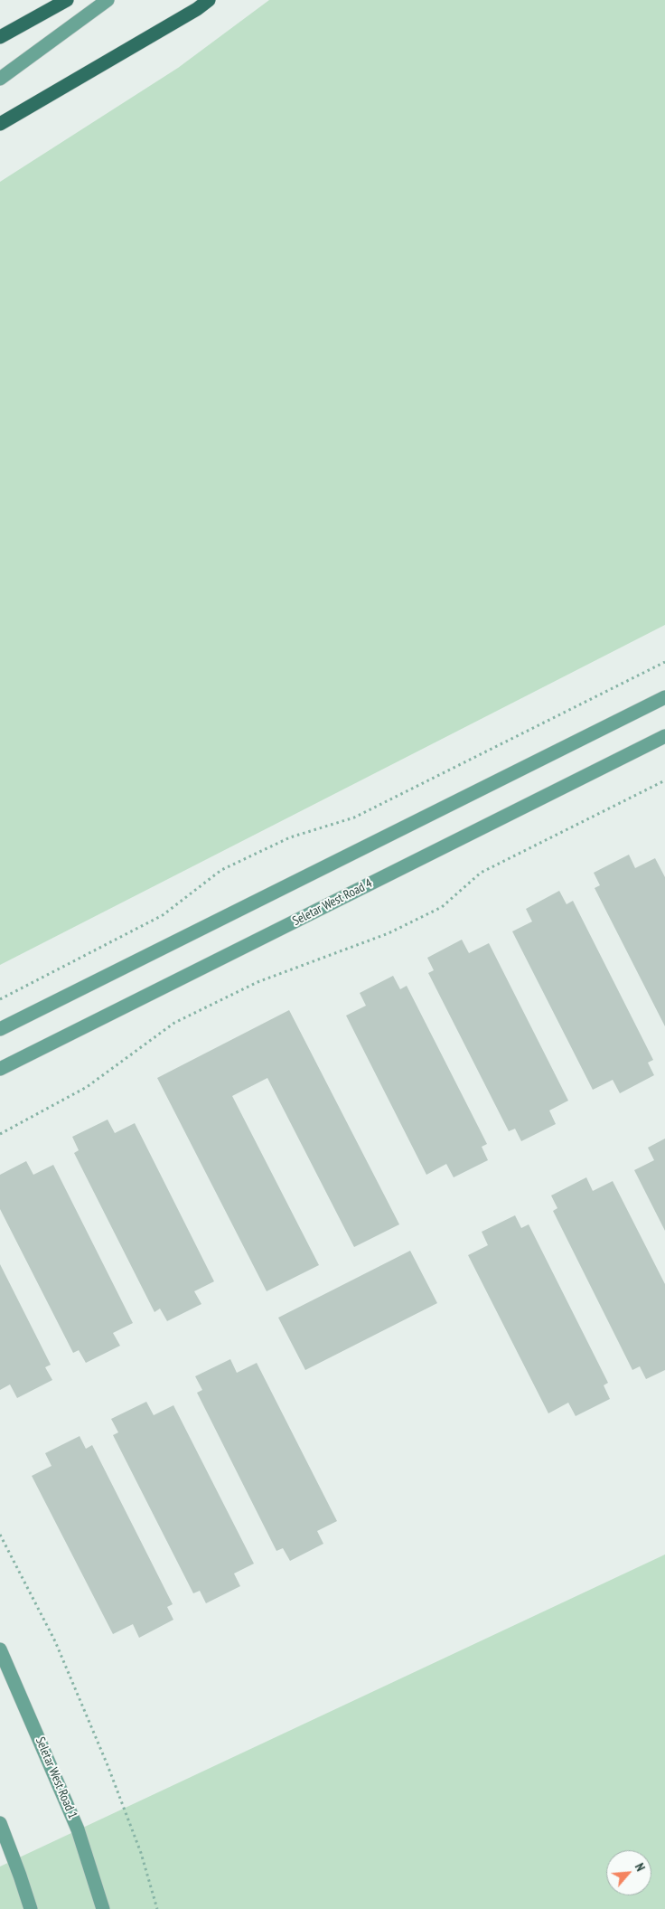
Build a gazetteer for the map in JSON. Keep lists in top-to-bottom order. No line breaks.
{"streets":{"main road":["Seletar West Road 4","Seletar West Road 1"]},"north":"top right"}
